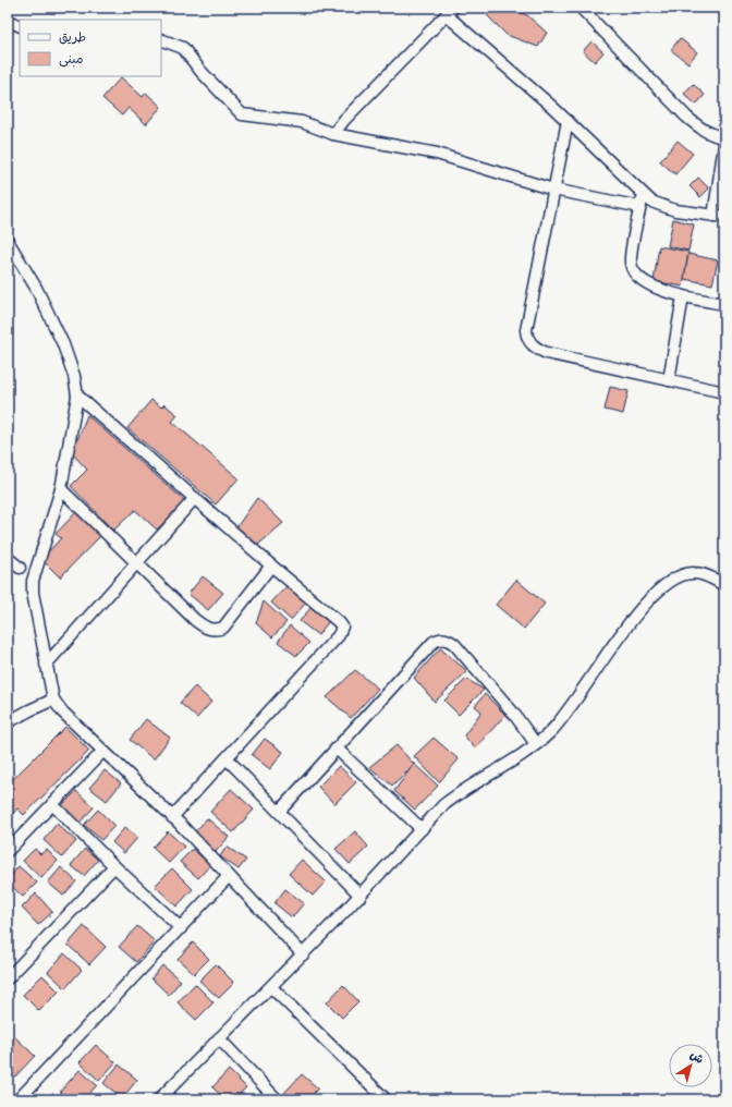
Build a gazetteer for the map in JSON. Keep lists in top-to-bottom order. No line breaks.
{"legend":["طريق","مبنى"],"north":"top right"}
